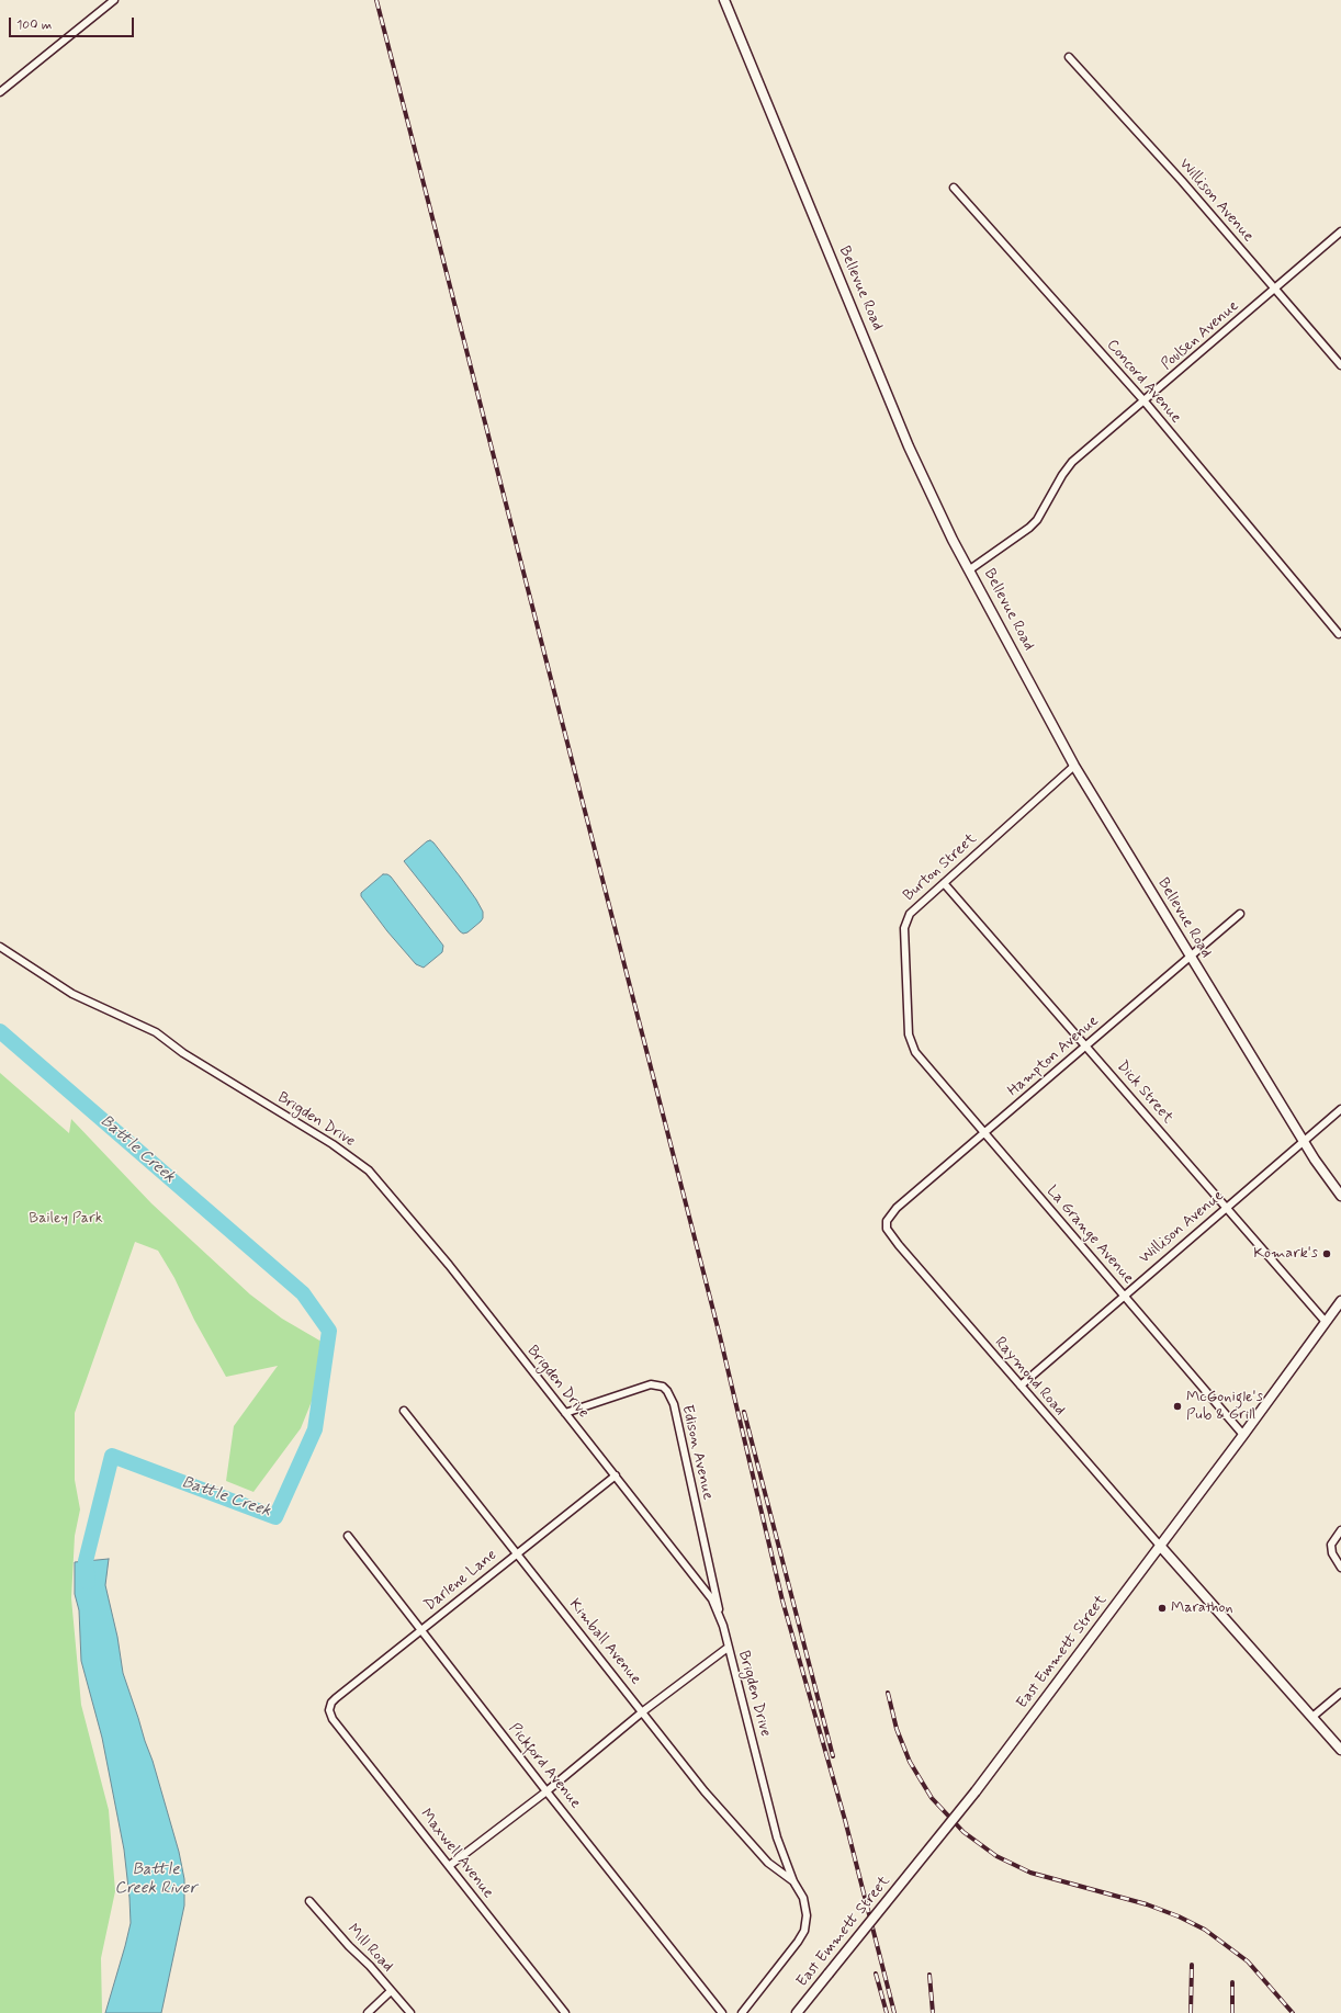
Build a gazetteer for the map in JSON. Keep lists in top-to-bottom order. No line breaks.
{"streets":{"street":["Willison Avenue","Bellevue Road","Poulsen Avenue","Concord Avenue","Burton Street","Hampton Avenue","Dick Street","Brigden Drive","La Grange Avenue","Raymond Road","Edison Avenue","Darlene Lane","Kimball Avenue","East Emmett Street","Pickford Avenue","Maxwell Avenue","Mill Road"]},"crossings":[["Willison Avenue","Bellevue Road"],["Willison Avenue","Poulsen Avenue"],["Willison Avenue","Dick Street"],["Willison Avenue","La Grange Avenue"],["Willison Avenue","Raymond Road"],["Bellevue Road","Poulsen Avenue"],["Bellevue Road","Burton Street"],["Bellevue Road","Hampton Avenue"],["Poulsen Avenue","Concord Avenue"],["Burton Street","Dick Street"],["Burton Street","La Grange Avenue"],["Hampton Avenue","Dick Street"],["Hampton Avenue","La Grange Avenue"],["Hampton Avenue","Raymond Road"],["Dick Street","East Emmett Street"],["Brigden Drive","Edison Avenue"],["Brigden Drive","Darlene Lane"],["Brigden Drive","Kimball Avenue"],["La Grange Avenue","East Emmett Street"],["Raymond Road","East Emmett Street"],["Darlene Lane","Kimball Avenue"],["Darlene Lane","Pickford Avenue"],["Darlene Lane","Maxwell Avenue"]],"water":["Battle Creek","Battle Creek River"],"parks":["Bailey Park"],"places":["Komark's","McGonigle's Pub & Grill","Marathon"],"scale_bar":"100 m"}
